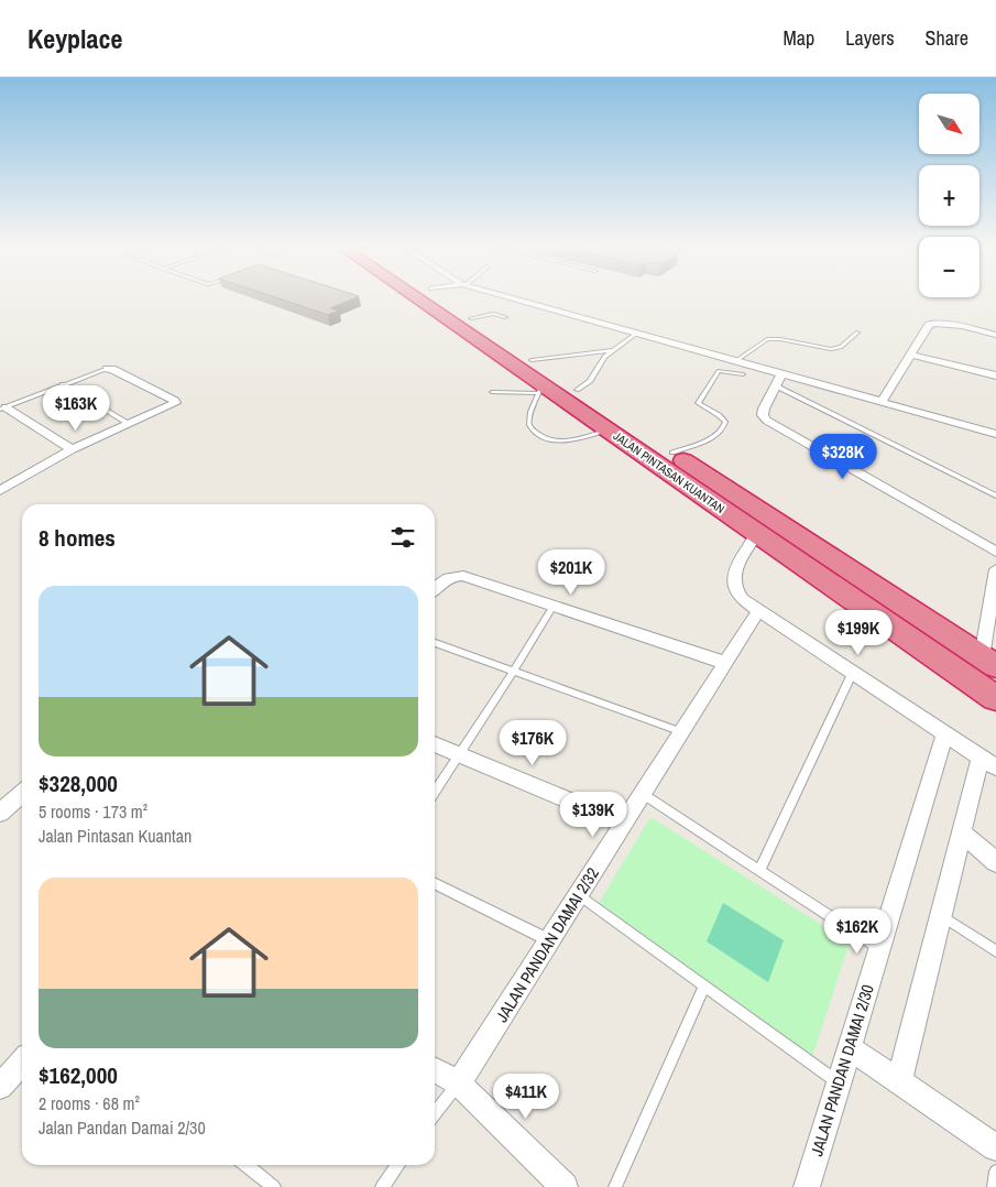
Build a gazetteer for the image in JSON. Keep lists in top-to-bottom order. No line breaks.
{"streets":{"highway":["JALAN PINTASAN KUANTAN"],"street":["JALAN PANDAN DAMAI 2/32","JALAN PANDAN DAMAI 2/30"]},"north":"bottom right","page":{"header":"Keyplace","nav":["Map","Layers","Share"],"map_buttons":["+","−"],"price":["$163K","$328K","$201K","$199K","$176K","$139K","$162K","$411K"],"heading":"8 homes","list":[{"name":"$328,000","note":"5 rooms · 173 m² · Jalan Pintasan Kuantan"},{"name":"$162,000","note":"2 rooms · 68 m² · Jalan Pandan Damai 2/30"}]}}
